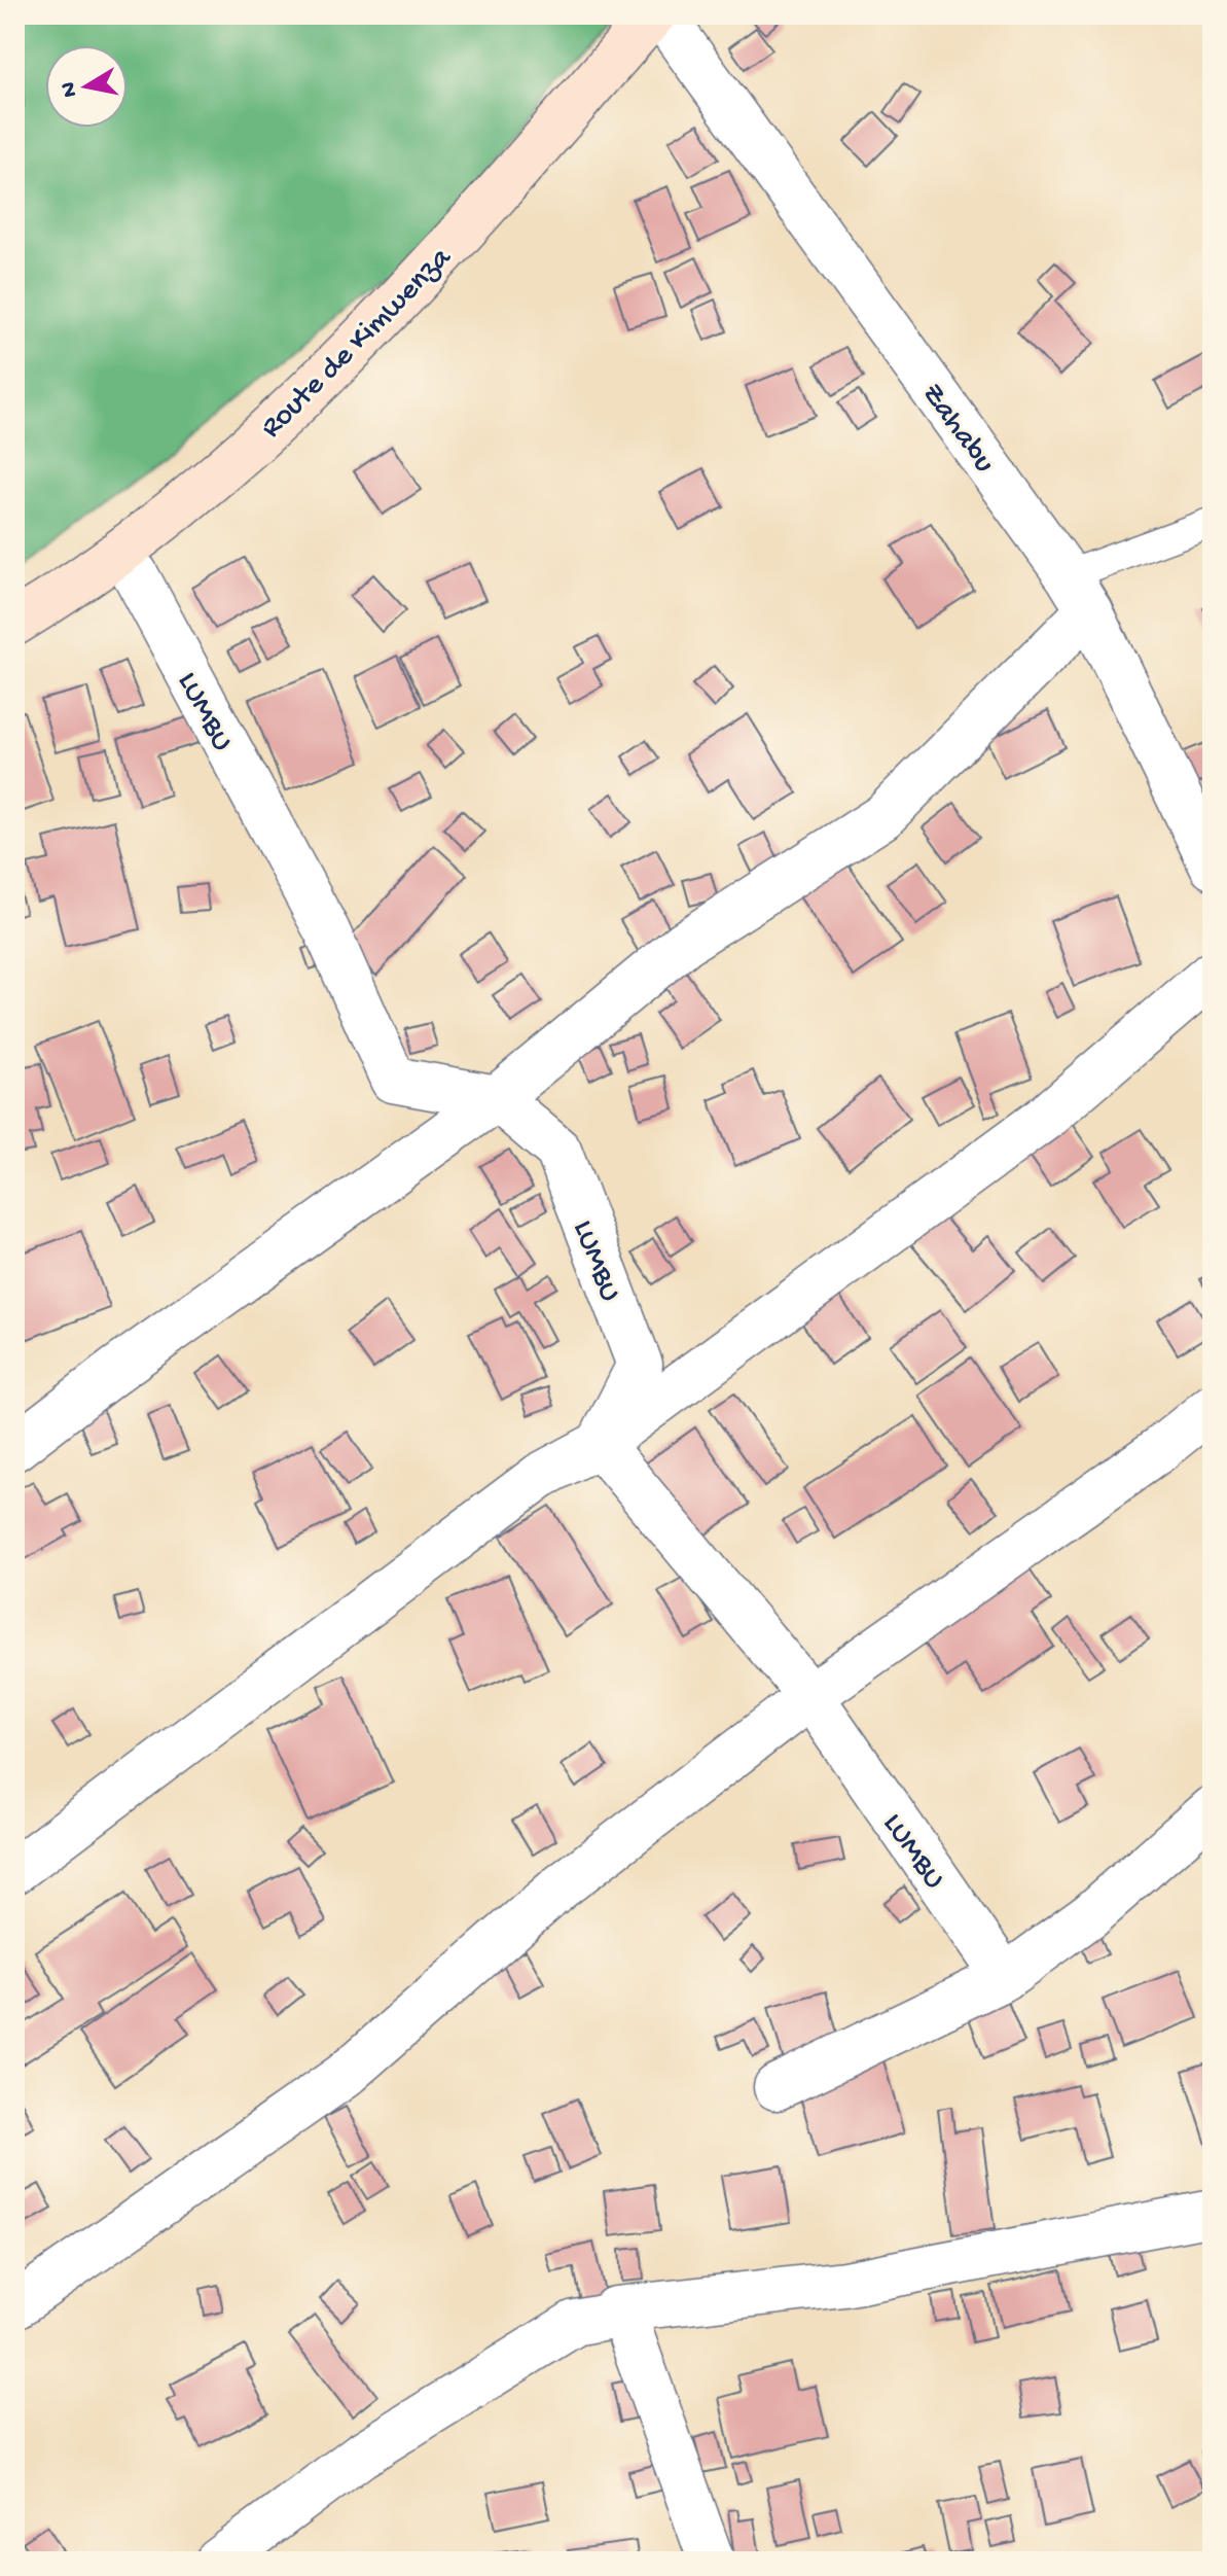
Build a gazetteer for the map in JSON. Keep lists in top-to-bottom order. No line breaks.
{"streets":{"street":["Route de Kimwenza","Zahabu","LUMBU"]},"north":"left"}
